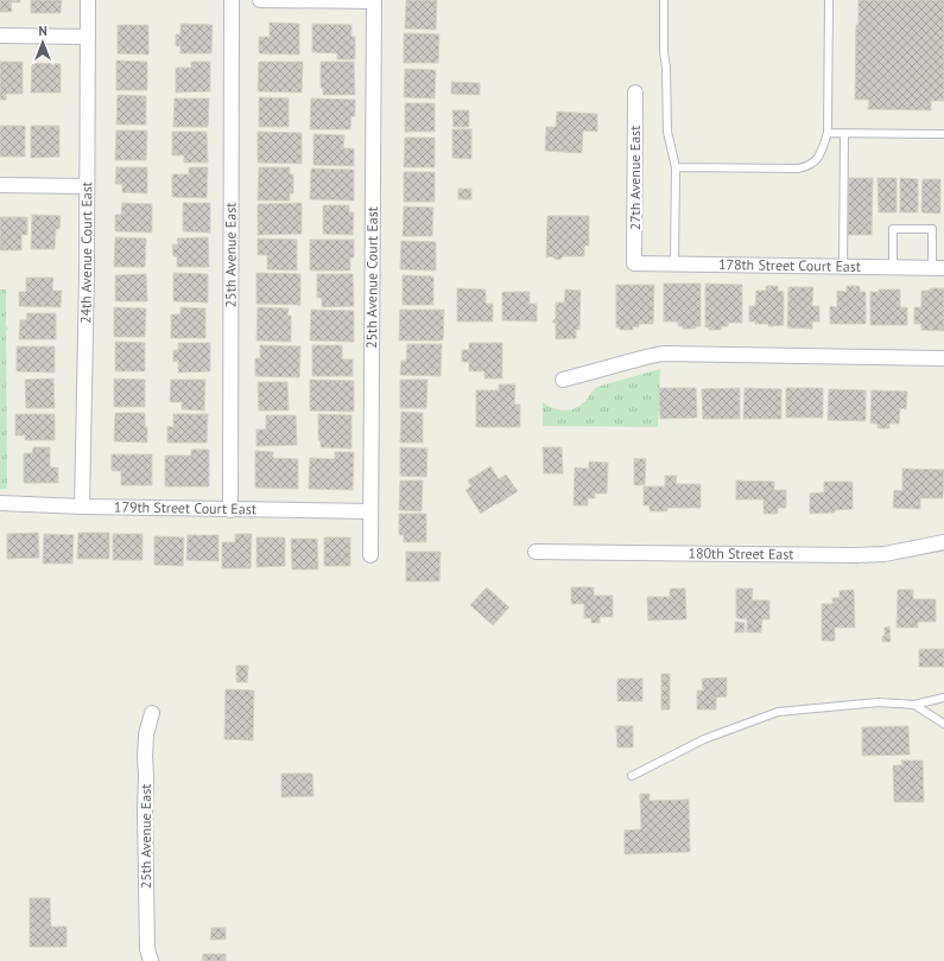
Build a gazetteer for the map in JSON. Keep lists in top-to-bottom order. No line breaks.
{"streets":{"street":["27th Avenue East","24th Avenue Court East","25th Avenue East","178th Street Court East","25th Avenue Court East","179th Street Court East","180th Street East"]},"crossings":[["27th Avenue East","178th Street Court East"],["24th Avenue Court East","179th Street Court East"],["25th Avenue East","179th Street Court East"],["25th Avenue Court East","179th Street Court East"]],"north":"top"}
